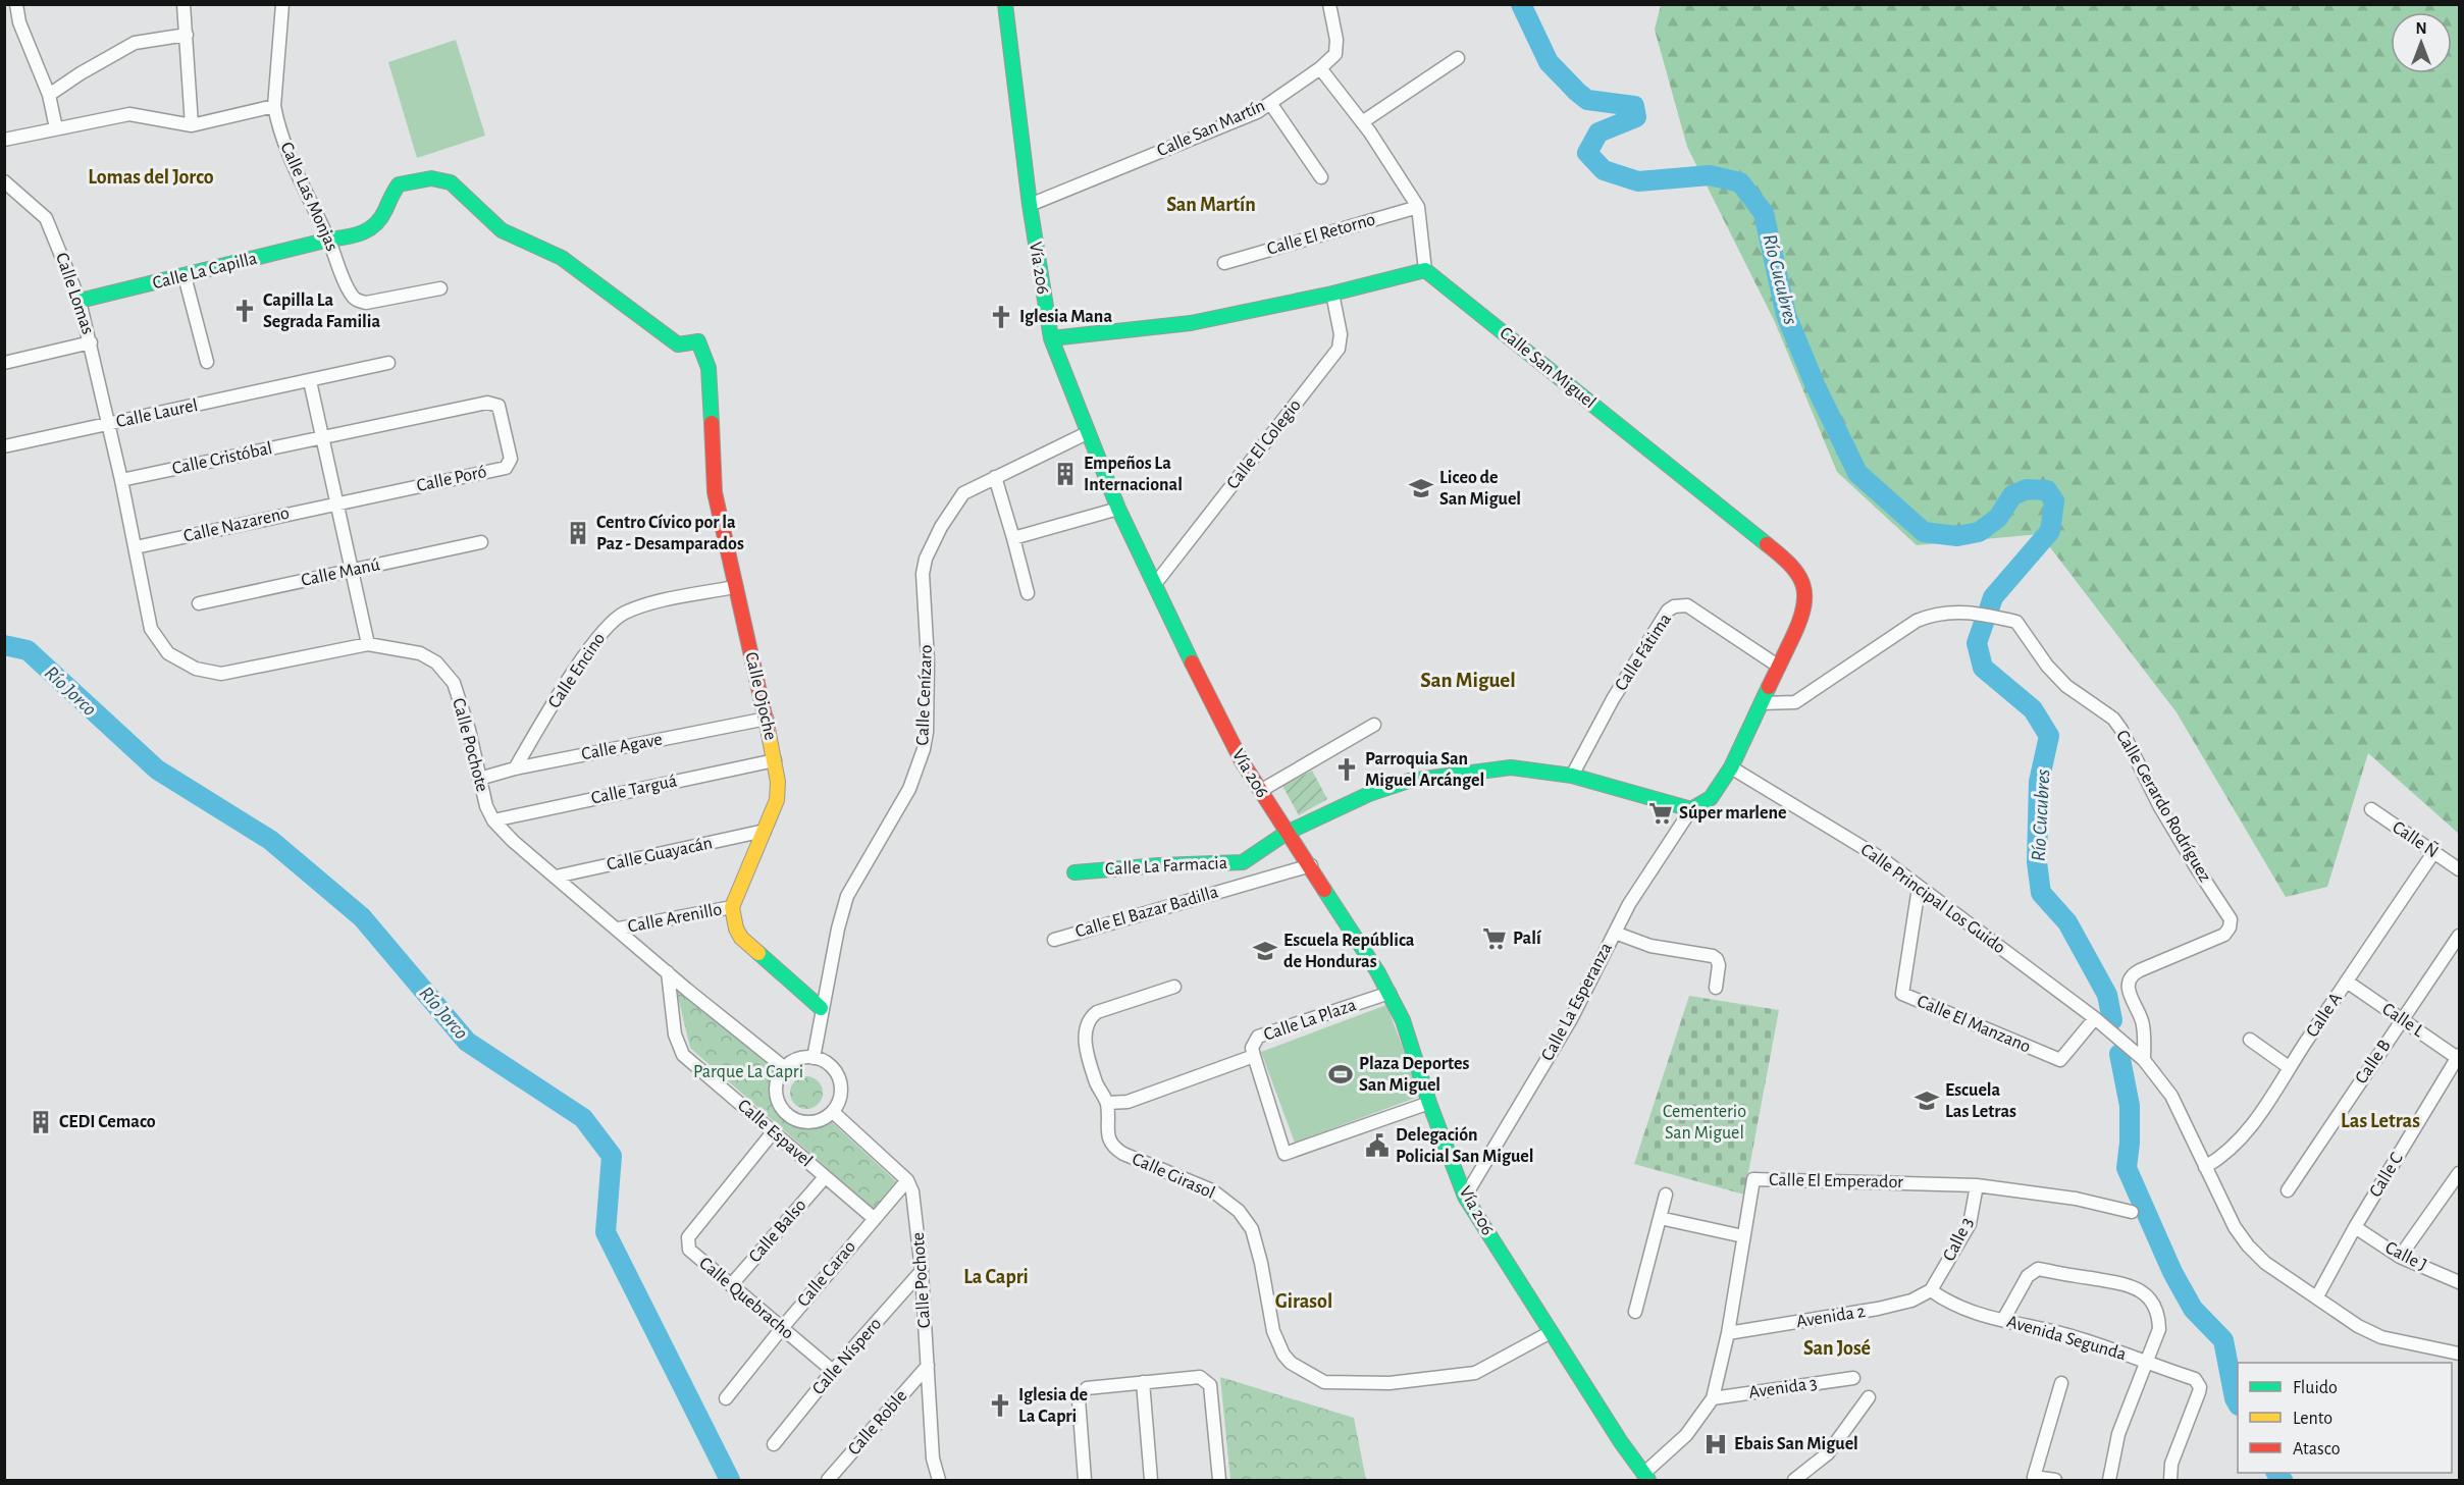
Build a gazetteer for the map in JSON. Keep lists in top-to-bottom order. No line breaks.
{"streets":{"street":["Calle San Martín","Calle Las Monjas","Calle El Retorno","Vía 206","Calle La Capilla","Calle Lomas","Calle San Miguel","Calle Laurel","Calle El Colegio","Calle Cristóbal","Calle Poró","Calle Nazareno","Calle Manú","Calle Fátima","Calle Encino","Calle Cenízaro","Calle Ojoche","Calle Pochote","Calle Agave","Calle Targuá","Calle Gerardo Rodríguez","Calle Ñ","Calle Guayacán","Calle La Farmacia","Calle Principal Los Guido","Calle El Bazar Badilla","Calle Arenillo","Calle La Esperanza","Calle A","Calle La Plaza","Calle L","Calle El Manzano","Calle B","Calle Espavel","Calle C","Calle Girasol","Calle El Emperador","Calle Balso","Calle 3","Calle J","Calle Carao","Calle Quebracho","Avenida 2","Avenida Segunda","Calle Níspero","Avenida 3","Calle Roble"]},"crossings":[["Calle San Martín","Vía 206"],["Calle Las Monjas","Calle La Capilla"],["Vía 206","Calle El Colegio"],["Vía 206","Calle Cenízaro"],["Vía 206","Calle La Farmacia"],["Vía 206","Calle El Bazar Badilla"],["Vía 206","Calle La Esperanza"],["Vía 206","Calle La Plaza"],["Vía 206","Calle Girasol"],["Vía 206","Calle El Emperador"],["Calle La Capilla","Calle Lomas"],["Calle La Capilla","Calle Ojoche"],["Calle Lomas","Calle Laurel"],["Calle Lomas","Calle Pochote"],["Calle San Miguel","Calle Fátima"],["Calle San Miguel","Calle Gerardo Rodríguez"],["Calle San Miguel","Calle Principal Los Guido"],["Calle Laurel","Calle Pochote"],["Calle Cristóbal","Calle Poró"],["Calle Cristóbal","Calle Pochote"],["Calle Poró","Calle Nazareno"],["Calle Nazareno","Calle Pochote"],["Calle Encino","Calle Ojoche"],["Calle Encino","Calle Agave"],["Calle Cenízaro","Calle Pochote"],["Calle Ojoche","Calle Agave"],["Calle Ojoche","Calle Targuá"],["Calle Ojoche","Calle Guayacán"],["Calle Ojoche","Calle Arenillo"],["Calle Pochote","Calle Agave"],["Calle Pochote","Calle Targuá"],["Calle Pochote","Calle Guayacán"],["Calle Pochote","Calle Arenillo"],["Calle Pochote","Calle Espavel"],["Calle Pochote","Calle Carao"],["Calle Pochote","Calle Níspero"],["Calle Pochote","Calle Roble"],["Calle Gerardo Rodríguez","Calle Principal Los Guido"],["Calle Ñ","Calle A"],["Calle Principal Los Guido","Calle A"],["Calle Principal Los Guido","Calle El Manzano"],["Calle Principal Los Guido","Calle C"],["Calle A","Calle L"],["Calle La Plaza","Calle Girasol"],["Calle L","Calle B"],["Calle L","Calle C"],["Calle Espavel","Calle Balso"],["Calle Espavel","Calle Carao"],["Calle Espavel","Calle Quebracho"],["Calle C","Calle J"],["Calle El Emperador","Calle 3"],["Calle El Emperador","Avenida 2"],["Calle El Emperador","Avenida 3"],["Calle Balso","Calle Quebracho"],["Calle 3","Avenida 2"],["Calle 3","Avenida Segunda"],["Calle Carao","Calle Quebracho"],["Calle Quebracho","Calle Níspero"],["Avenida 2","Avenida Segunda"]],"districts":["Lomas del Jorco","San Martín","San Miguel","Las Letras","La Capri","Girasol","San José"],"water":["Río Cucubres","Río Jorco"],"parks":["Parque La Capri","Cementerio San Miguel"],"places":{"church":["Capilla La Segrada Familia","Iglesia Mana","Parroquia San Miguel Arcángel","Iglesia de La Capri"],"building":["Empeños La Internacional","Centro Cívico por la Paz - Desamparados","CEDI Cemaco"],"school or university":["Liceo de San Miguel","Escuela República de Honduras","Escuela Las Letras"],"supermarket":["Súper marlene","Palí"],"sports":["Plaza Deportes San Miguel"],"public building":["Delegación Policial San Miguel"],"hospital":["Ebais San Miguel"]},"legend":["Fluido","Lento","Atasco"],"north":"top"}
